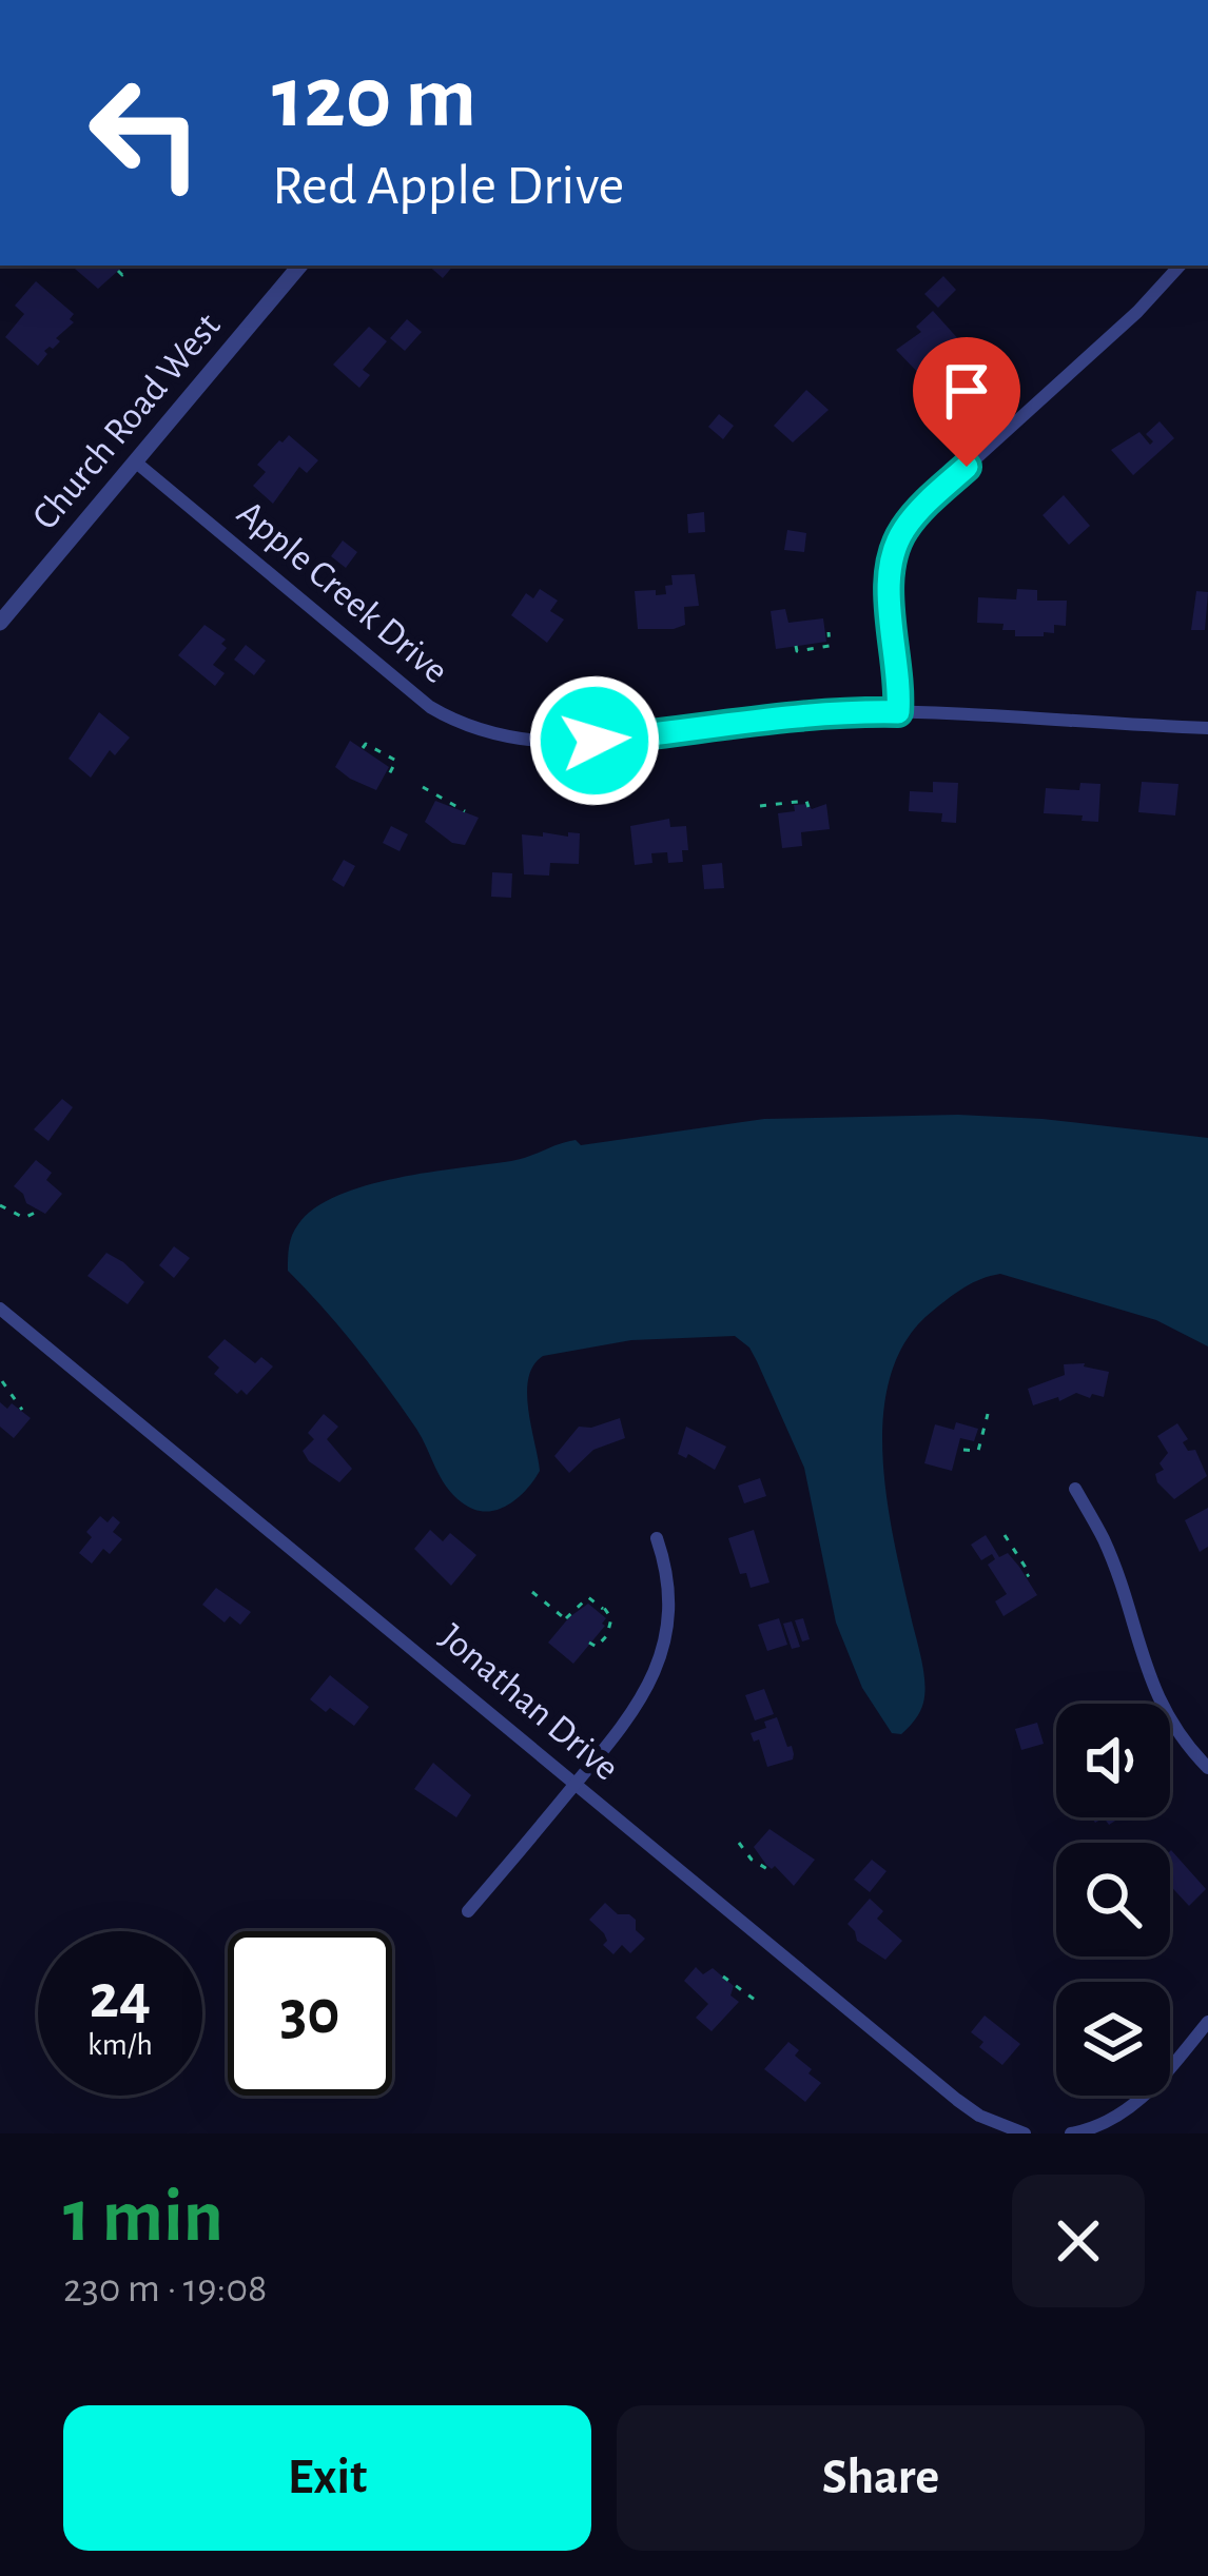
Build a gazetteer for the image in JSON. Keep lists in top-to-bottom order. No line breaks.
{"streets":{"street":["Church Road West","Apple Creek Drive","Jonathan Drive"]},"crossings":[["Church Road West","Apple Creek Drive"]],"page":{"turn":["120 m","Red Apple Drive"],"speed":"24 km/h","limit":"30","heading":["1 min","230 m · 19:08"],"buttons":["Exit","Share"]}}
